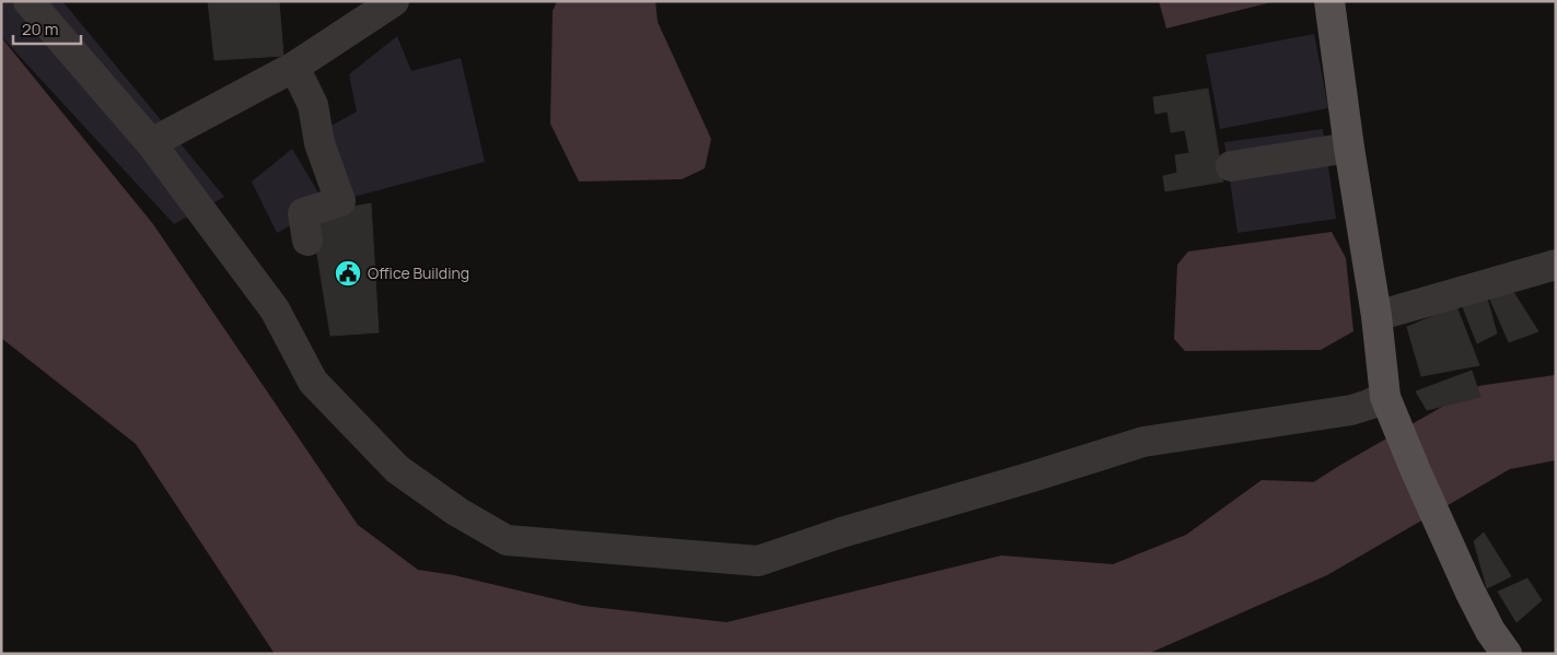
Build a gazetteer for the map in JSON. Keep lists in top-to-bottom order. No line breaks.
{"places":{"public building":["Office Building"]},"scale_bar":"20 m"}
